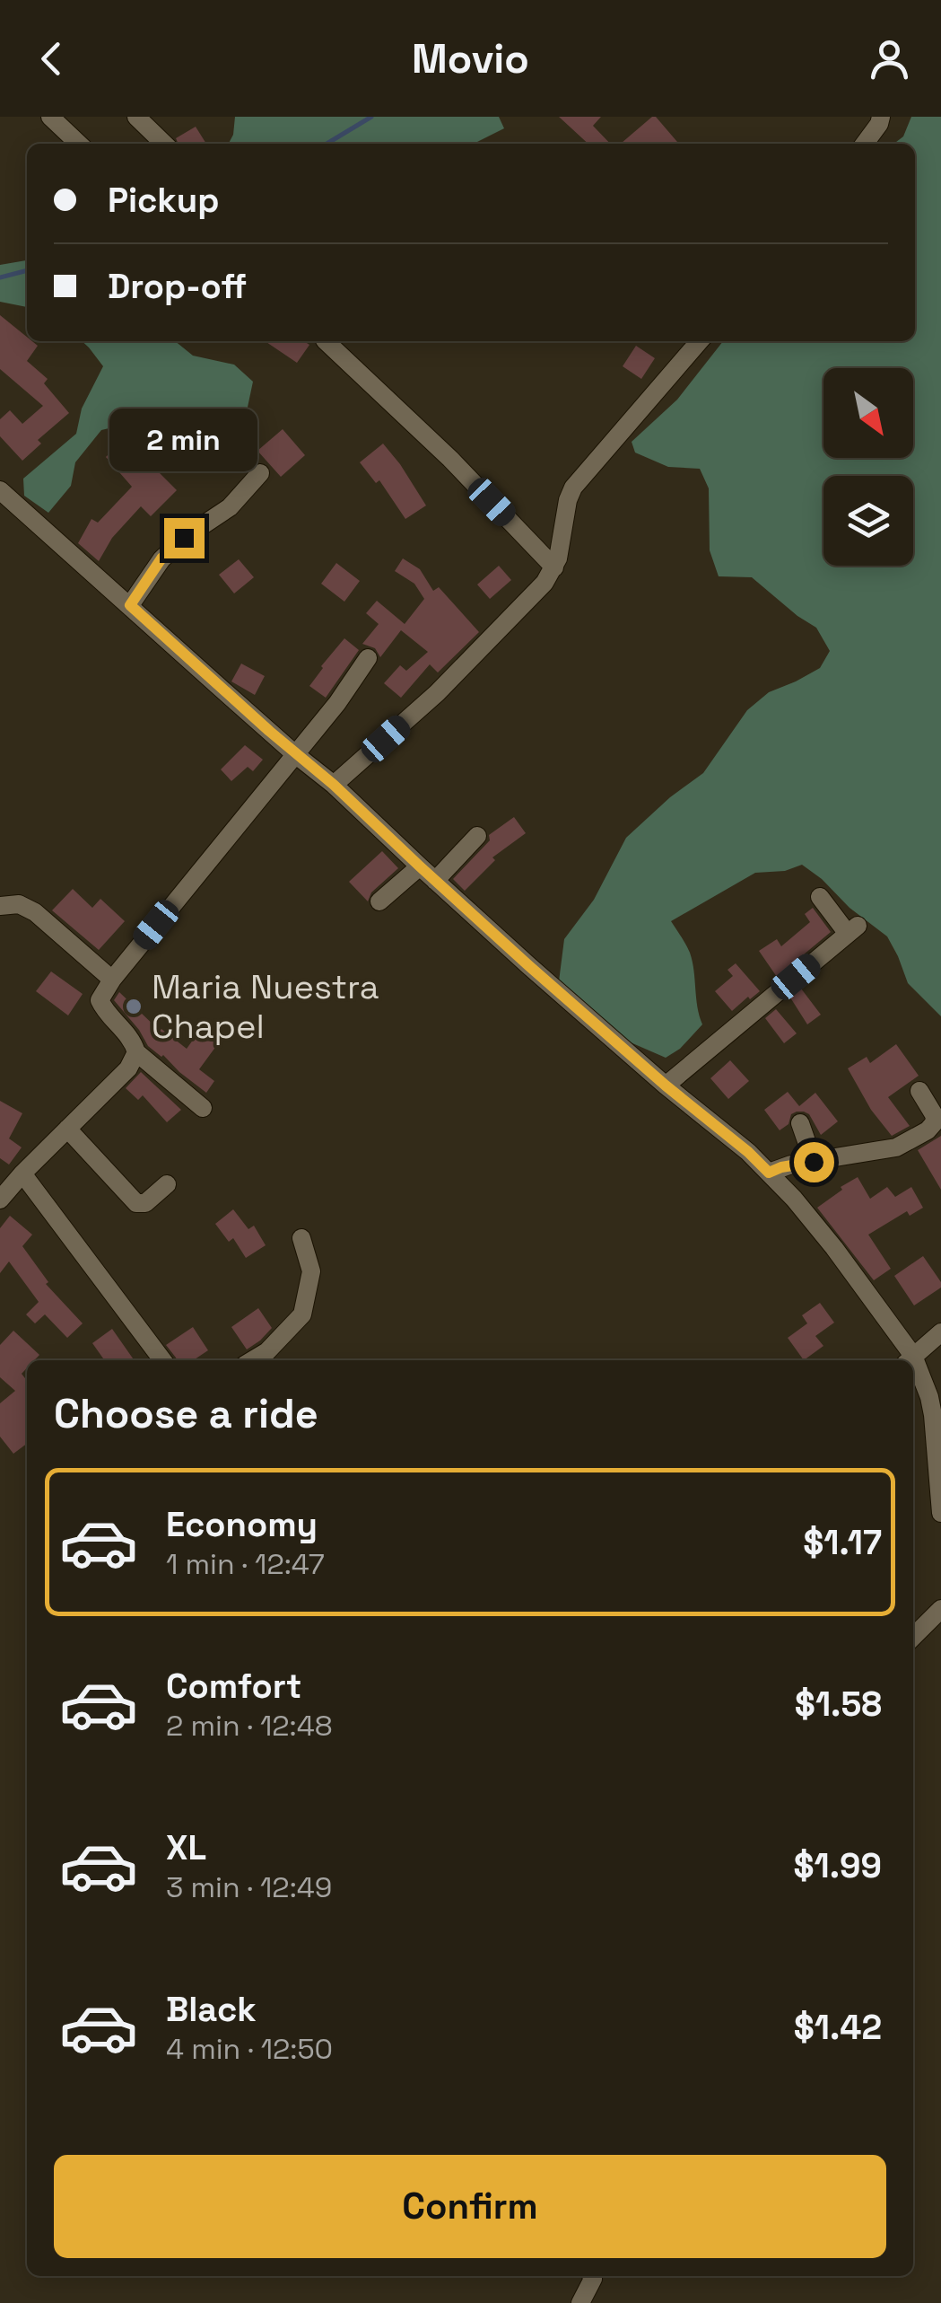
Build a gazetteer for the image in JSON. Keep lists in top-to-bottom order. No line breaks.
{"places":["Maria Nuestra Chapel"],"north":"bottom right","page":{"header":"Movio","banner":["Pickup","Drop-off"],"bubble":"2 min","heading":"Choose a ride","list":[{"name":"Economy","note":"1 min · 12:47","value":"$1.17"},{"name":"Comfort","note":"2 min · 12:48","value":"$1.58"},{"name":"XL","note":"3 min · 12:49","value":"$1.99"},{"name":"Black","note":"4 min · 12:50","value":"$1.42"}],"buttons":"Confirm"}}
